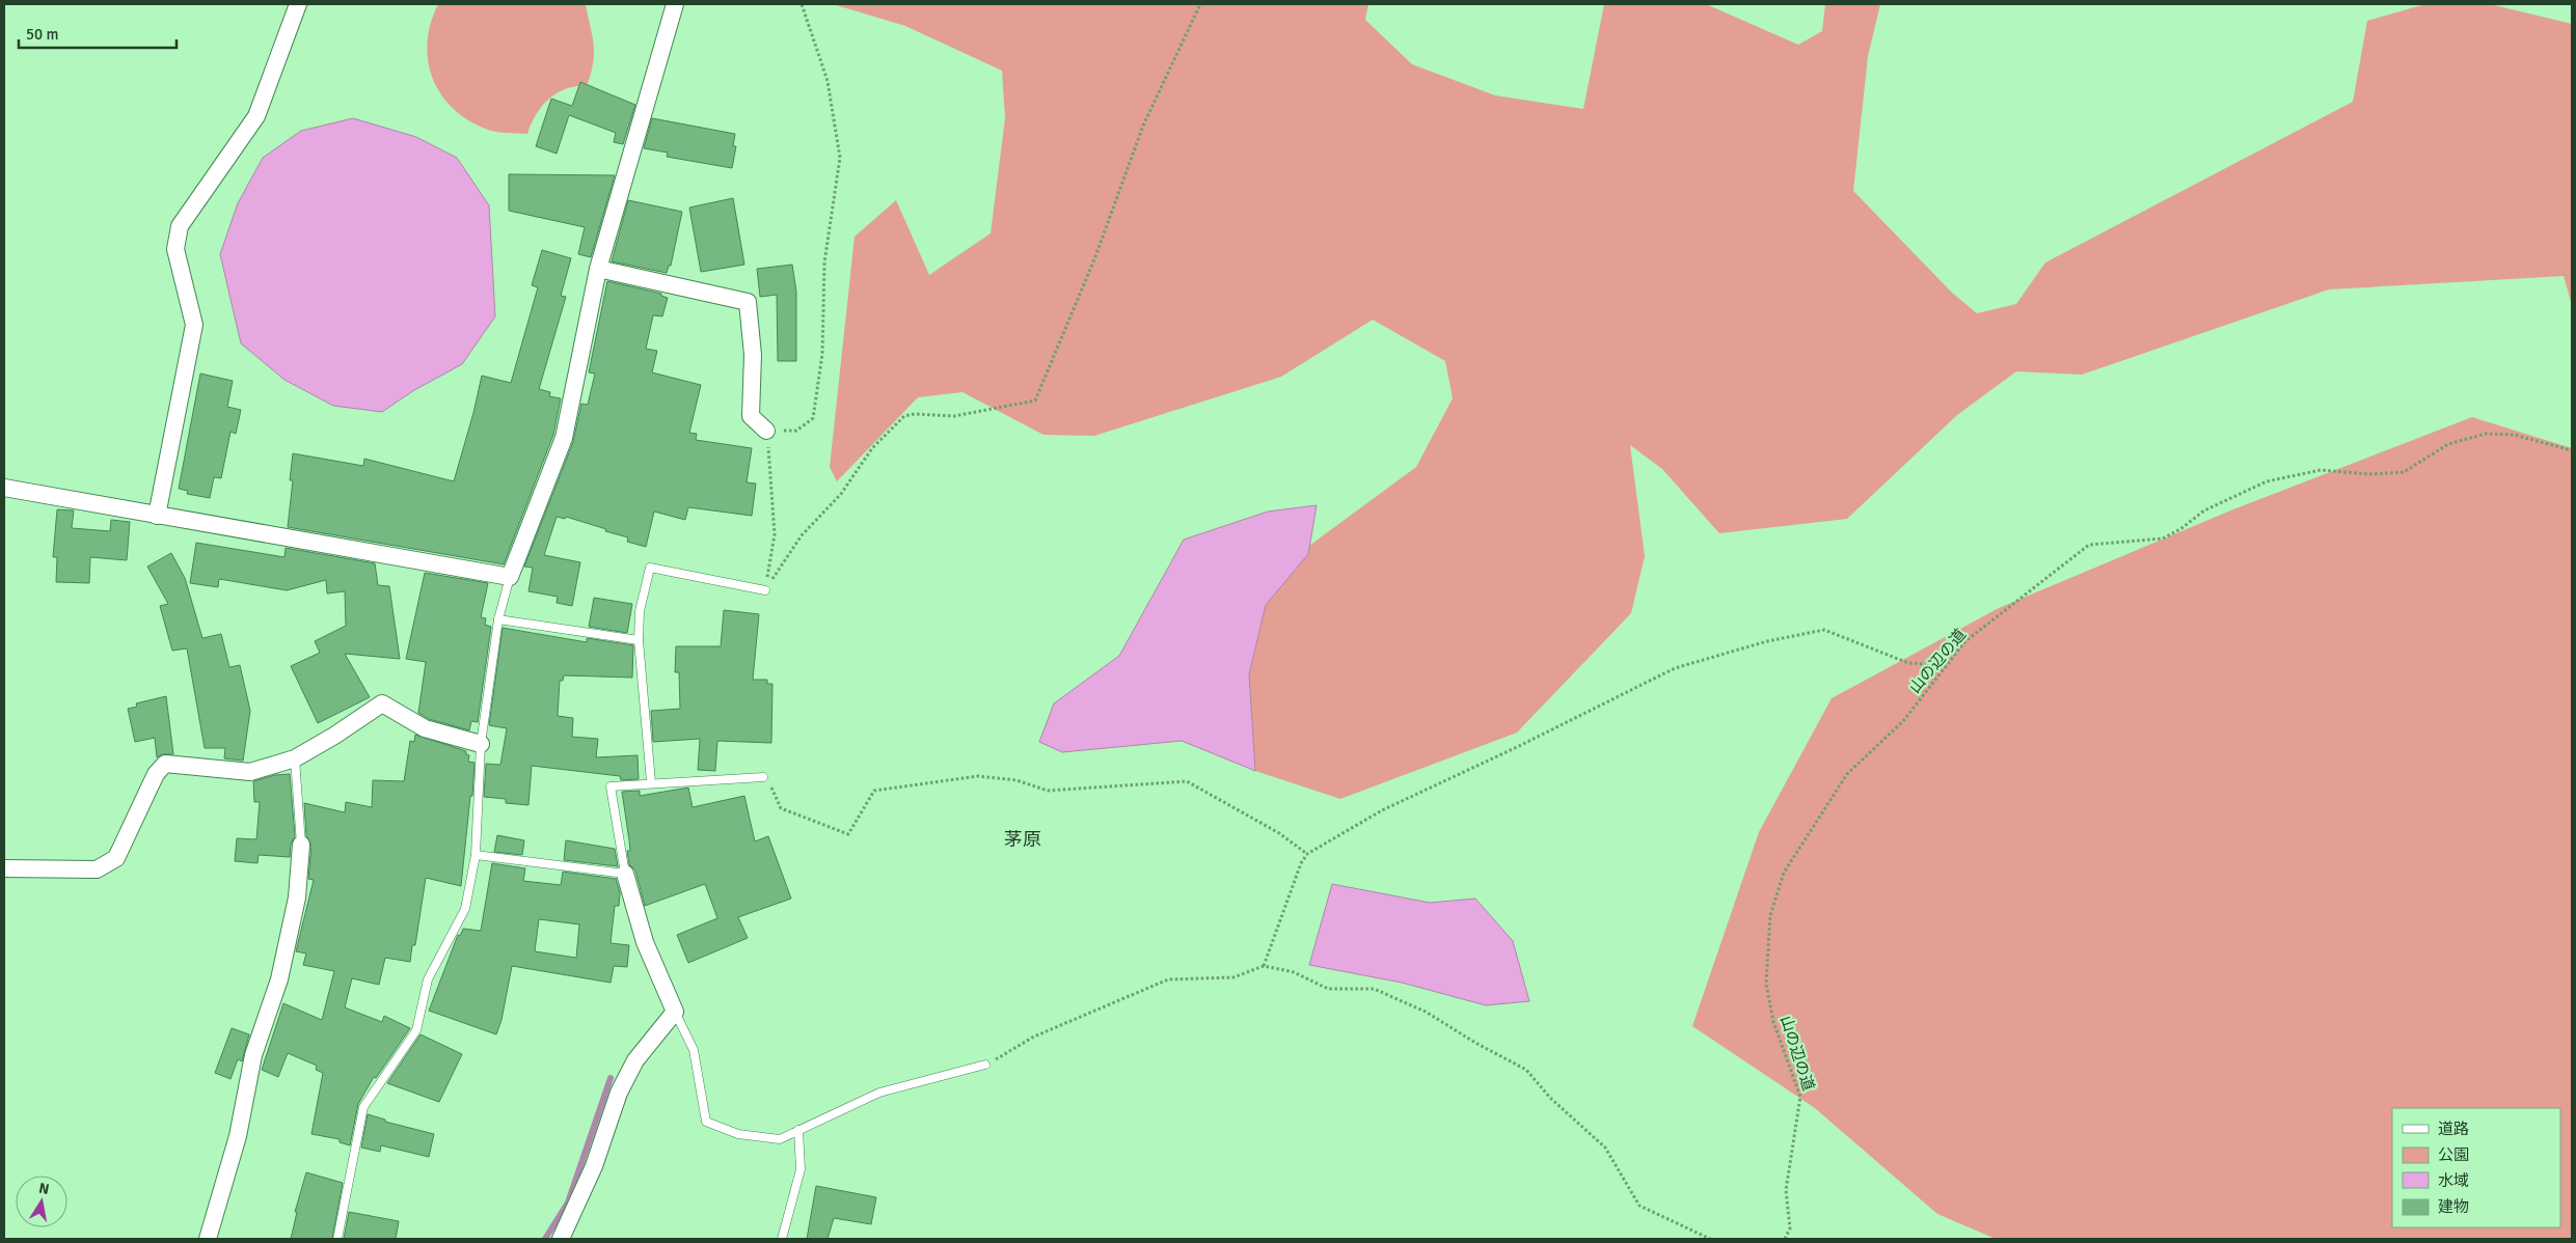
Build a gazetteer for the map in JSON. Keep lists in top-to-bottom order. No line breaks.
{"streets":{"path":["山の辺の道"]},"districts":["茅原"],"legend":["道路","公園","水域","建物"],"scale_bar":"50 m","north":"top"}
